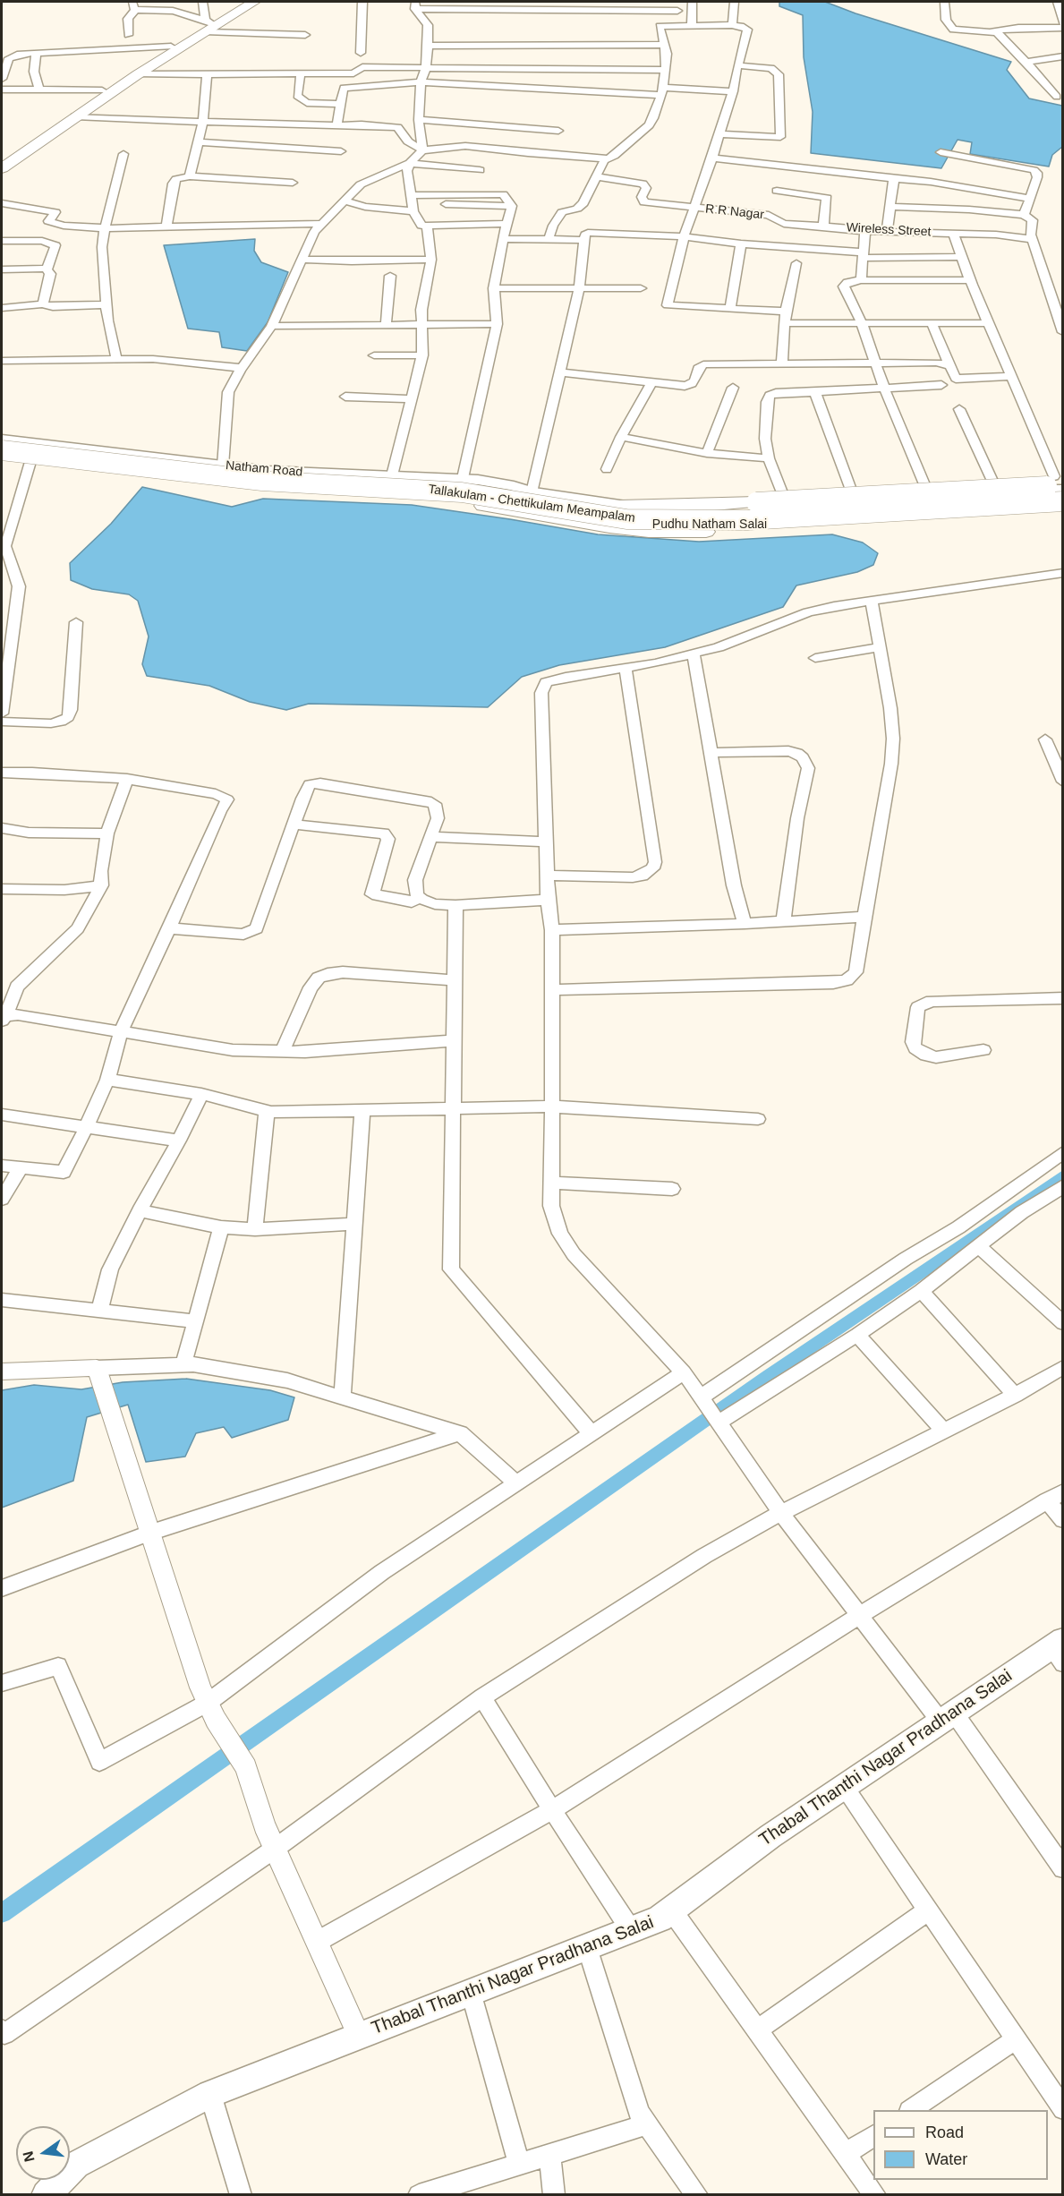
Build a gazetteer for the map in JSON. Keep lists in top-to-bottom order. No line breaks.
{"streets":{"highway":["Tallakulam - Chettikulam Meampalam"],"main road":["Natham Road","Pudhu Natham Salai","Thabal Thanthi Nagar Pradhana Salai"],"street":["R R Nagar","Wireless Street"]},"crossings":[["R R Nagar","Wireless Street"],["Natham Road","Tallakulam - Chettikulam Meampalam"],["Natham Road","Pudhu Natham Salai"],["Tallakulam - Chettikulam Meampalam","Pudhu Natham Salai"]],"legend":["Road","Water"],"north":"left"}
